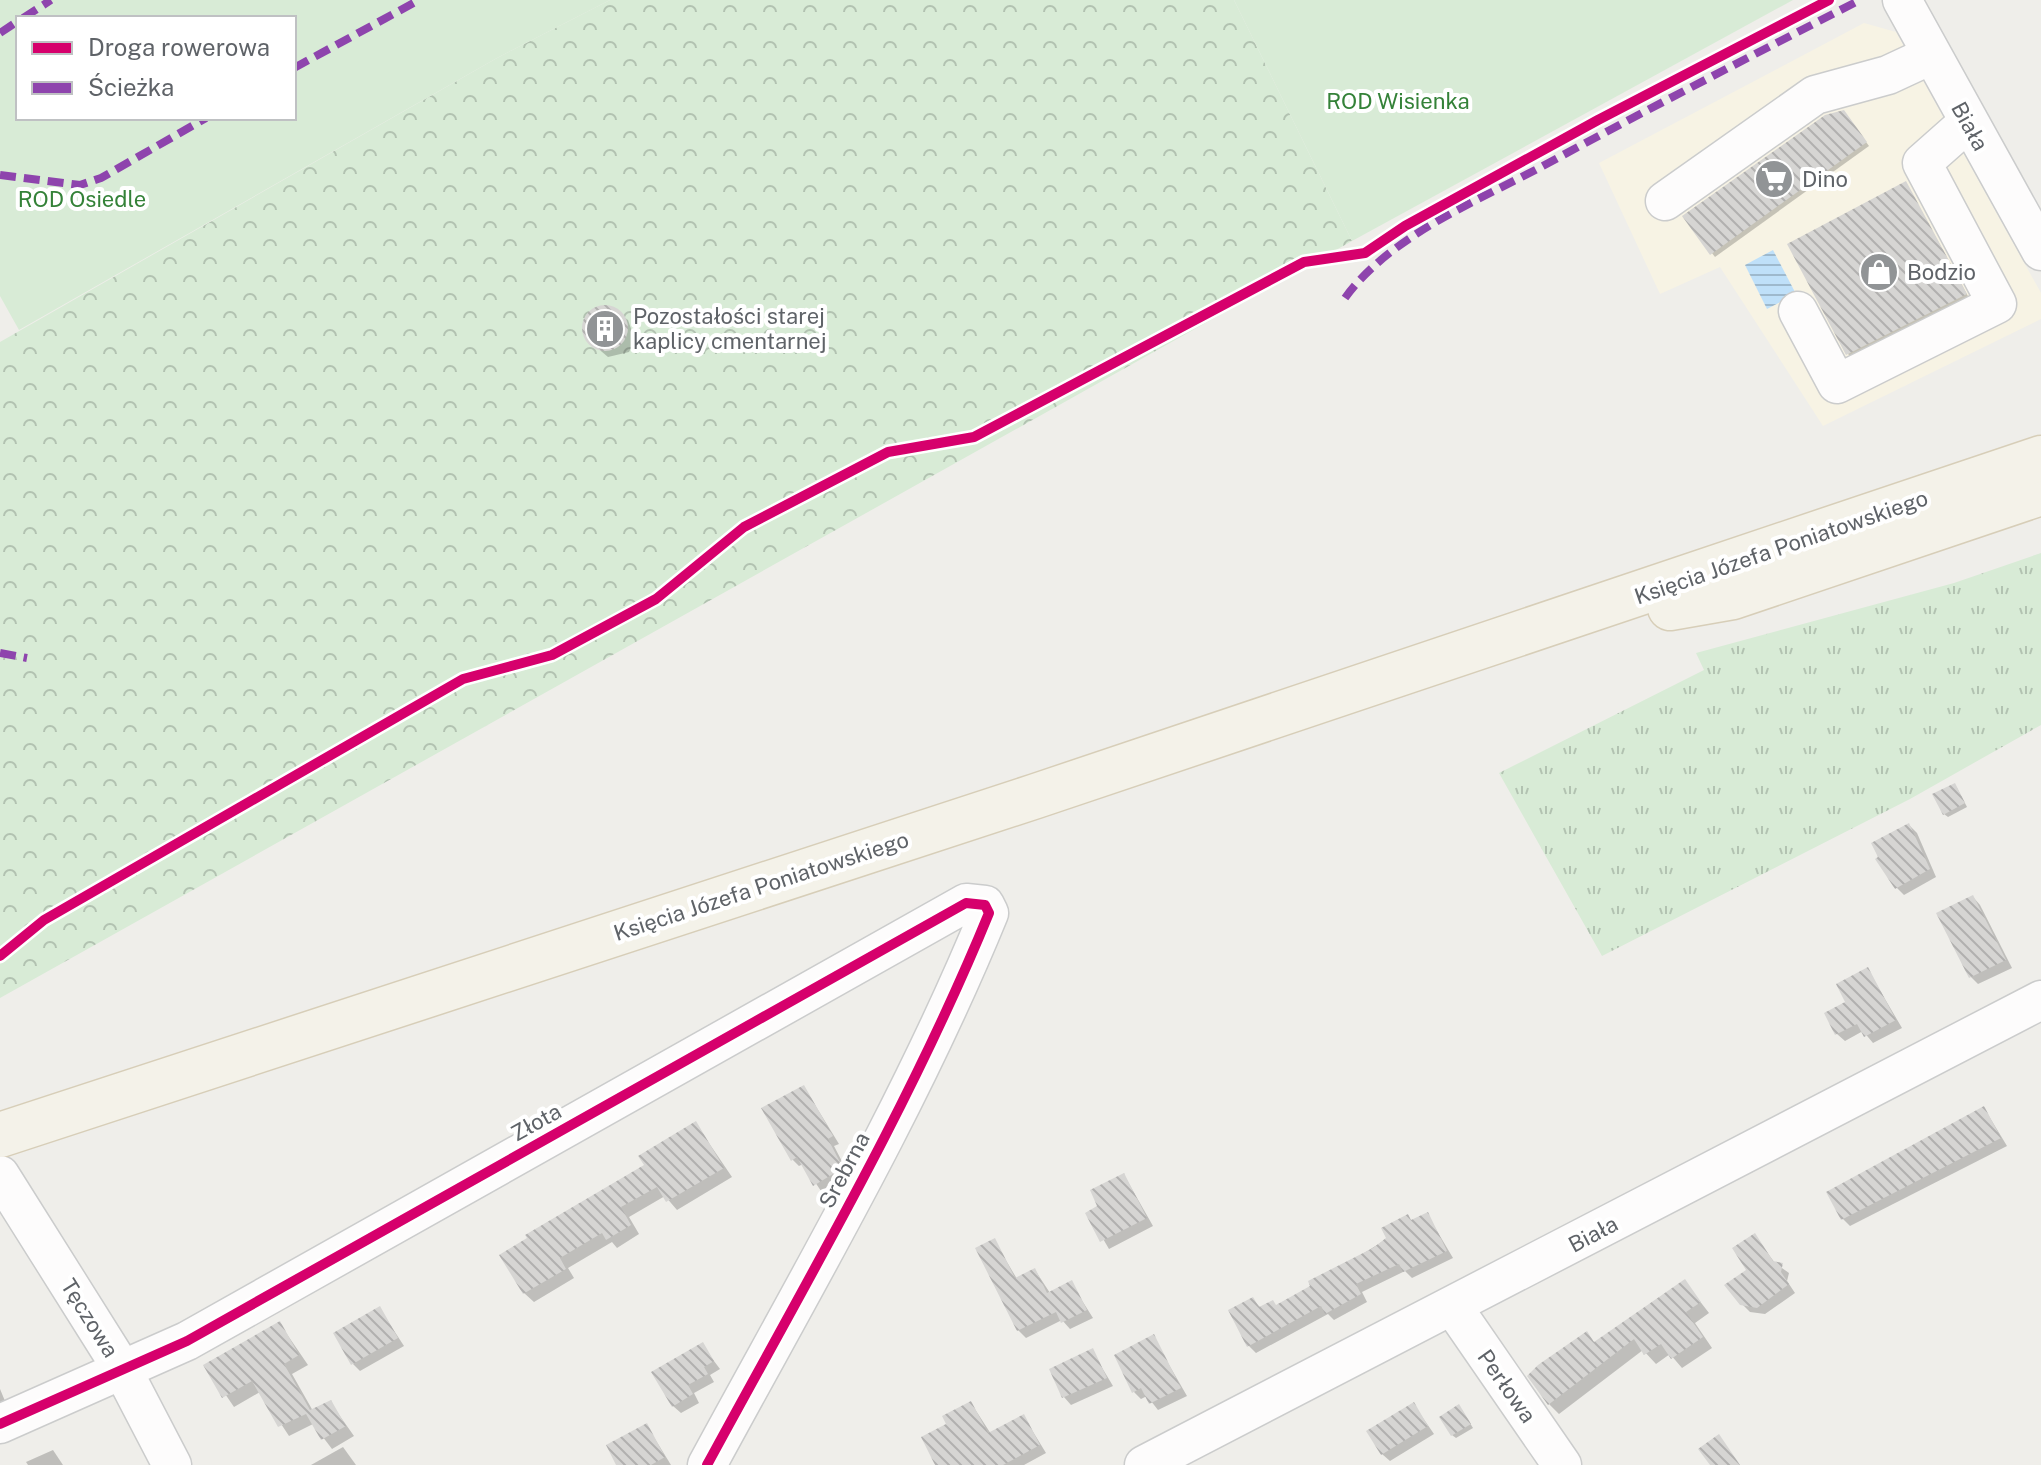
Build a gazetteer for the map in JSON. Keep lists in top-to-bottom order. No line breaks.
{"streets":{"main road":["Księcia Józefa Poniatowskiego"],"street":["Biała","Złota","Srebrna","Tęczowa","Perłowa"]},"crossings":[["Biała","Perłowa"],["Złota","Srebrna"],["Złota","Tęczowa"]],"parks":["ROD Wisienka","ROD Osiedle"],"places":{"supermarket":["Dino"],"shop":["Bodzio"],"building":["Pozostałości starej kaplicy cmentarnej"]},"legend":["Droga rowerowa","Ścieżka"]}
